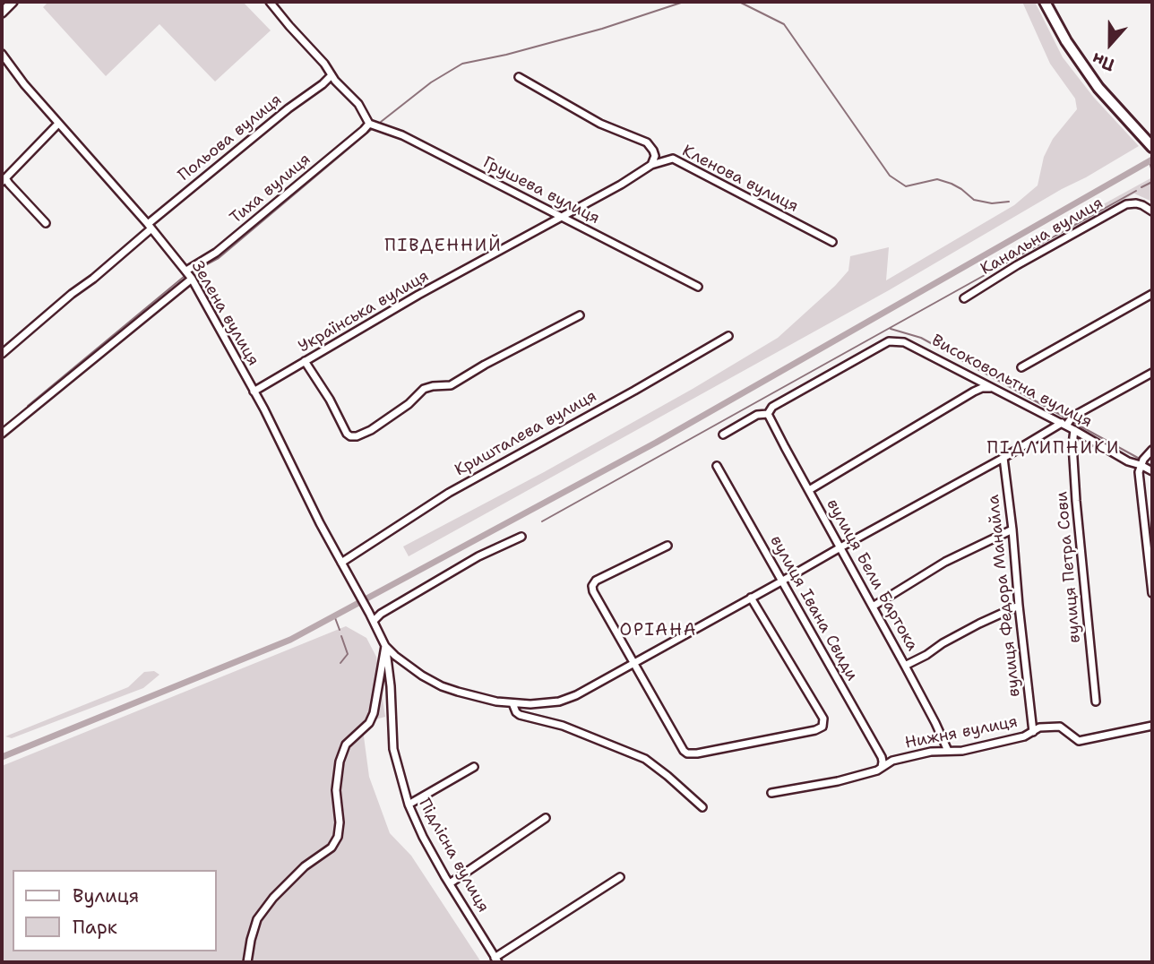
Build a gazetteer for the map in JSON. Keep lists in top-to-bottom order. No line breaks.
{"streets":{"street":["Польова вулиця","Кленова вулиця","Тиха вулиця","Грушева вулиця","Канальна вулиця","Українська вулиця","Зелена вулиця","Високовольтна вулиця","Кришталева вулиця","вулиця Петра Сови","вулиця Бели Бартока","вулиця Федора Манайла","вулиця Івана Свиди","Нижня вулиця","Підлісна вулиця"]},"crossings":[["Польова вулиця","Зелена вулиця"],["Кленова вулиця","Українська вулиця"],["Тиха вулиця","Грушева вулиця"],["Тиха вулиця","Зелена вулиця"],["Грушева вулиця","Українська вулиця"],["Українська вулиця","Зелена вулиця"],["Зелена вулиця","Кришталева вулиця"],["Зелена вулиця","Підлісна вулиця"],["Високовольтна вулиця","вулиця Петра Сови"],["Високовольтна вулиця","вулиця Бели Бартока"],["вулиця Бели Бартока","Нижня вулиця"],["вулиця Федора Манайла","Нижня вулиця"],["вулиця Івана Свиди","Нижня вулиця"]],"districts":["ПІВДЕННИЙ","ПІДЛИПНИКИ","ОРІАНА"],"legend":["Вулиця","Парк"],"north":"bottom"}
